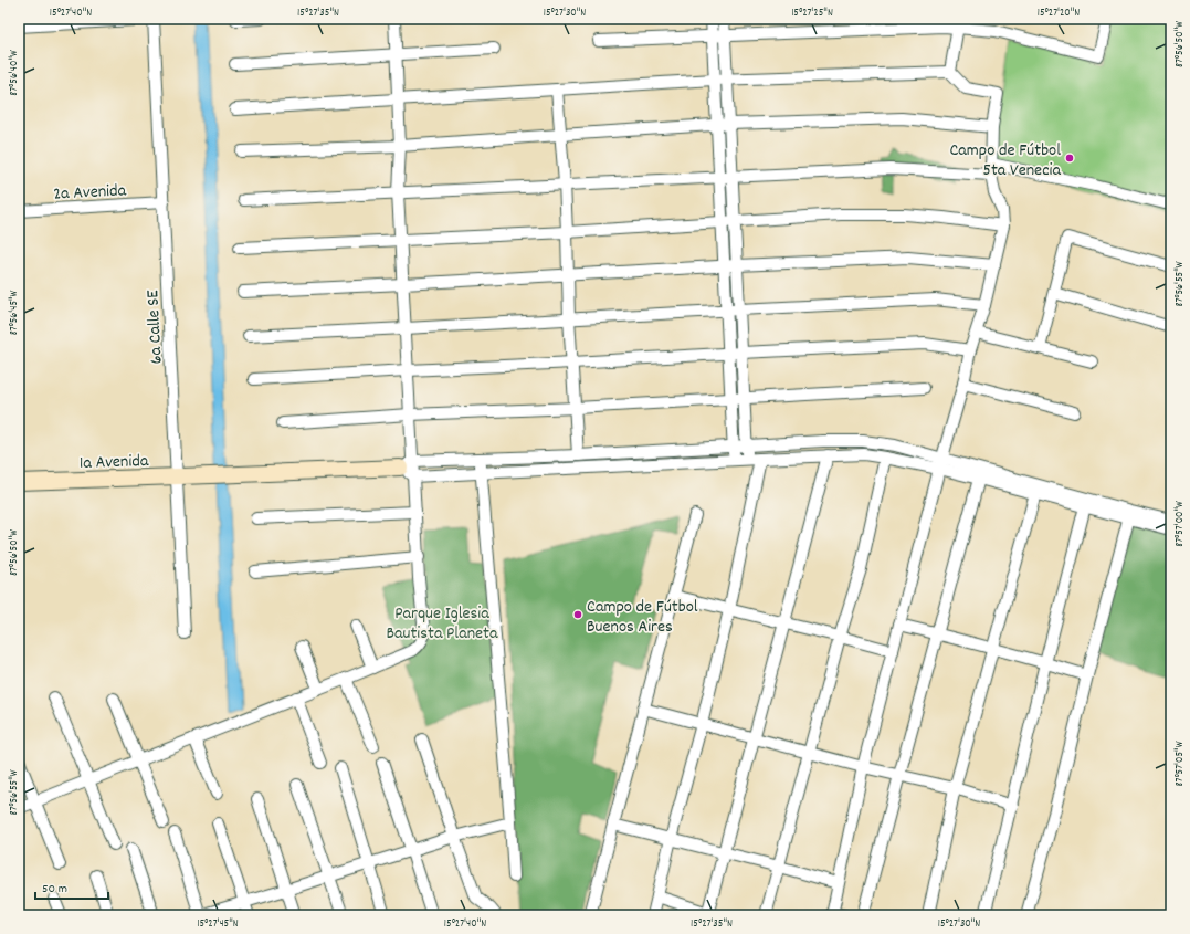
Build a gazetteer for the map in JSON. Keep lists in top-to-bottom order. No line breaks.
{"streets":{"street":["2a Avenida","6a Calle SE","1a Avenida"]},"crossings":[["2a Avenida","6a Calle SE"],["6a Calle SE","1a Avenida"]],"parks":["Parque Iglesia Bautista Planeta"],"places":["Campo de Fútbol 5ta Venecia","Campo de Fútbol Buenos Aires"],"scale_bar":"50 m","coordinates":["15°27'40\"N","15°27'35\"N","15°27'30\"N","15°27'25\"N","15°27'20\"N","87°56'50\"W","87°56'40\"W","87°56'55\"W","87°56'45\"W","87°57'00\"W","87°57'05\"W","15°27'45\"N"]}
